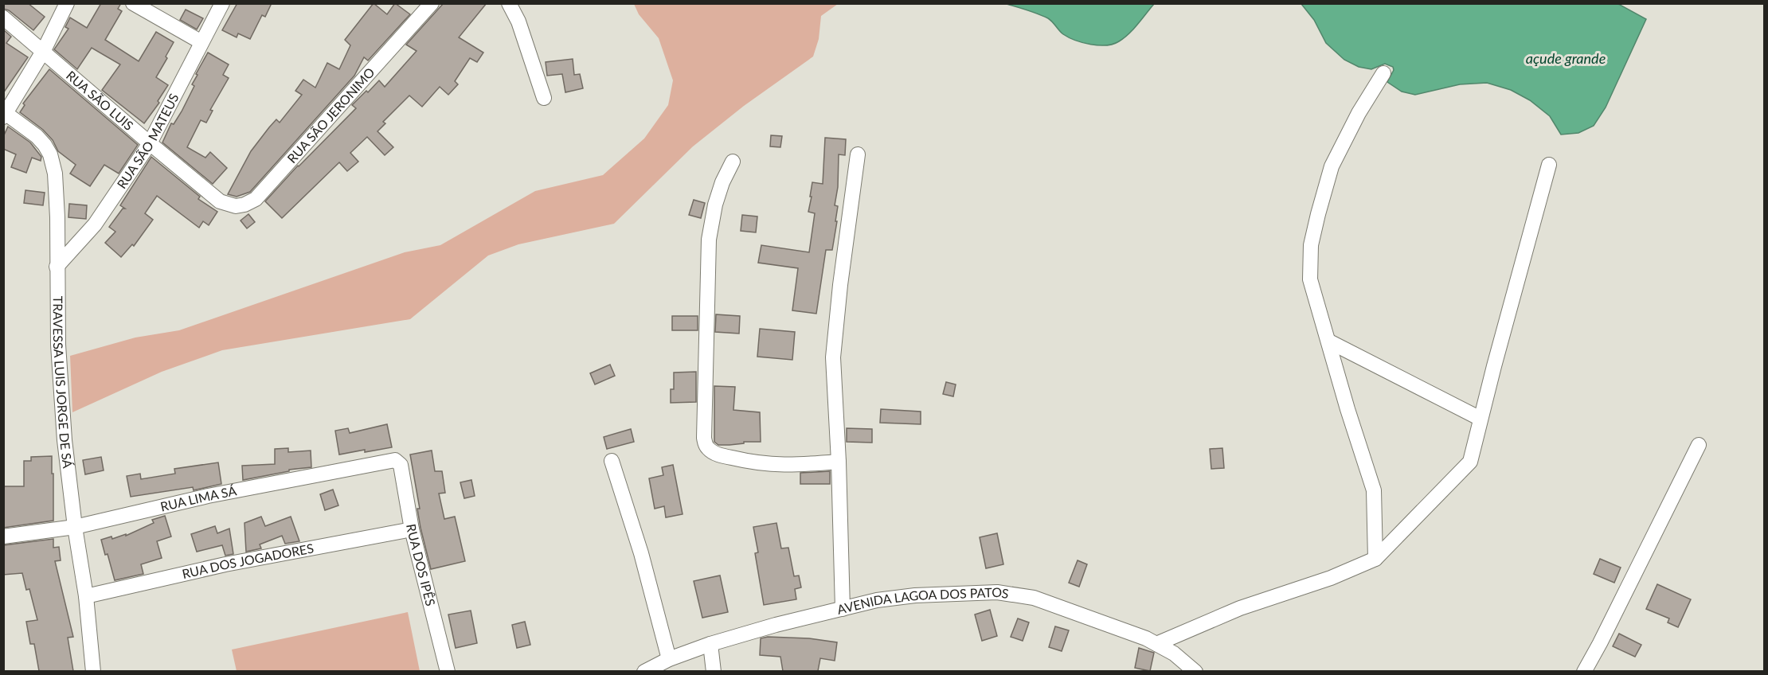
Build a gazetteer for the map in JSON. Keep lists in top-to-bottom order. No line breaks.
{"streets":{"street":["RUA SÃO LUIS","RUA SÃO JERONIMO","RUA SÃO MATEUS","TRAVESSA LUIS JORGE DE SÁ","RUA LIMA SÁ","RUA DOS JOGADORES","RUA DOS IPÊS","AVENIDA LAGOA DOS PATOS"]},"crossings":[["RUA SÃO LUIS","RUA SÃO JERONIMO"],["RUA SÃO LUIS","RUA SÃO MATEUS"],["RUA SÃO MATEUS","TRAVESSA LUIS JORGE DE SÁ"],["TRAVESSA LUIS JORGE DE SÁ","RUA LIMA SÁ"],["TRAVESSA LUIS JORGE DE SÁ","RUA DOS JOGADORES"],["RUA LIMA SÁ","RUA DOS IPÊS"],["RUA DOS JOGADORES","RUA DOS IPÊS"]],"water":["açude grande"]}
